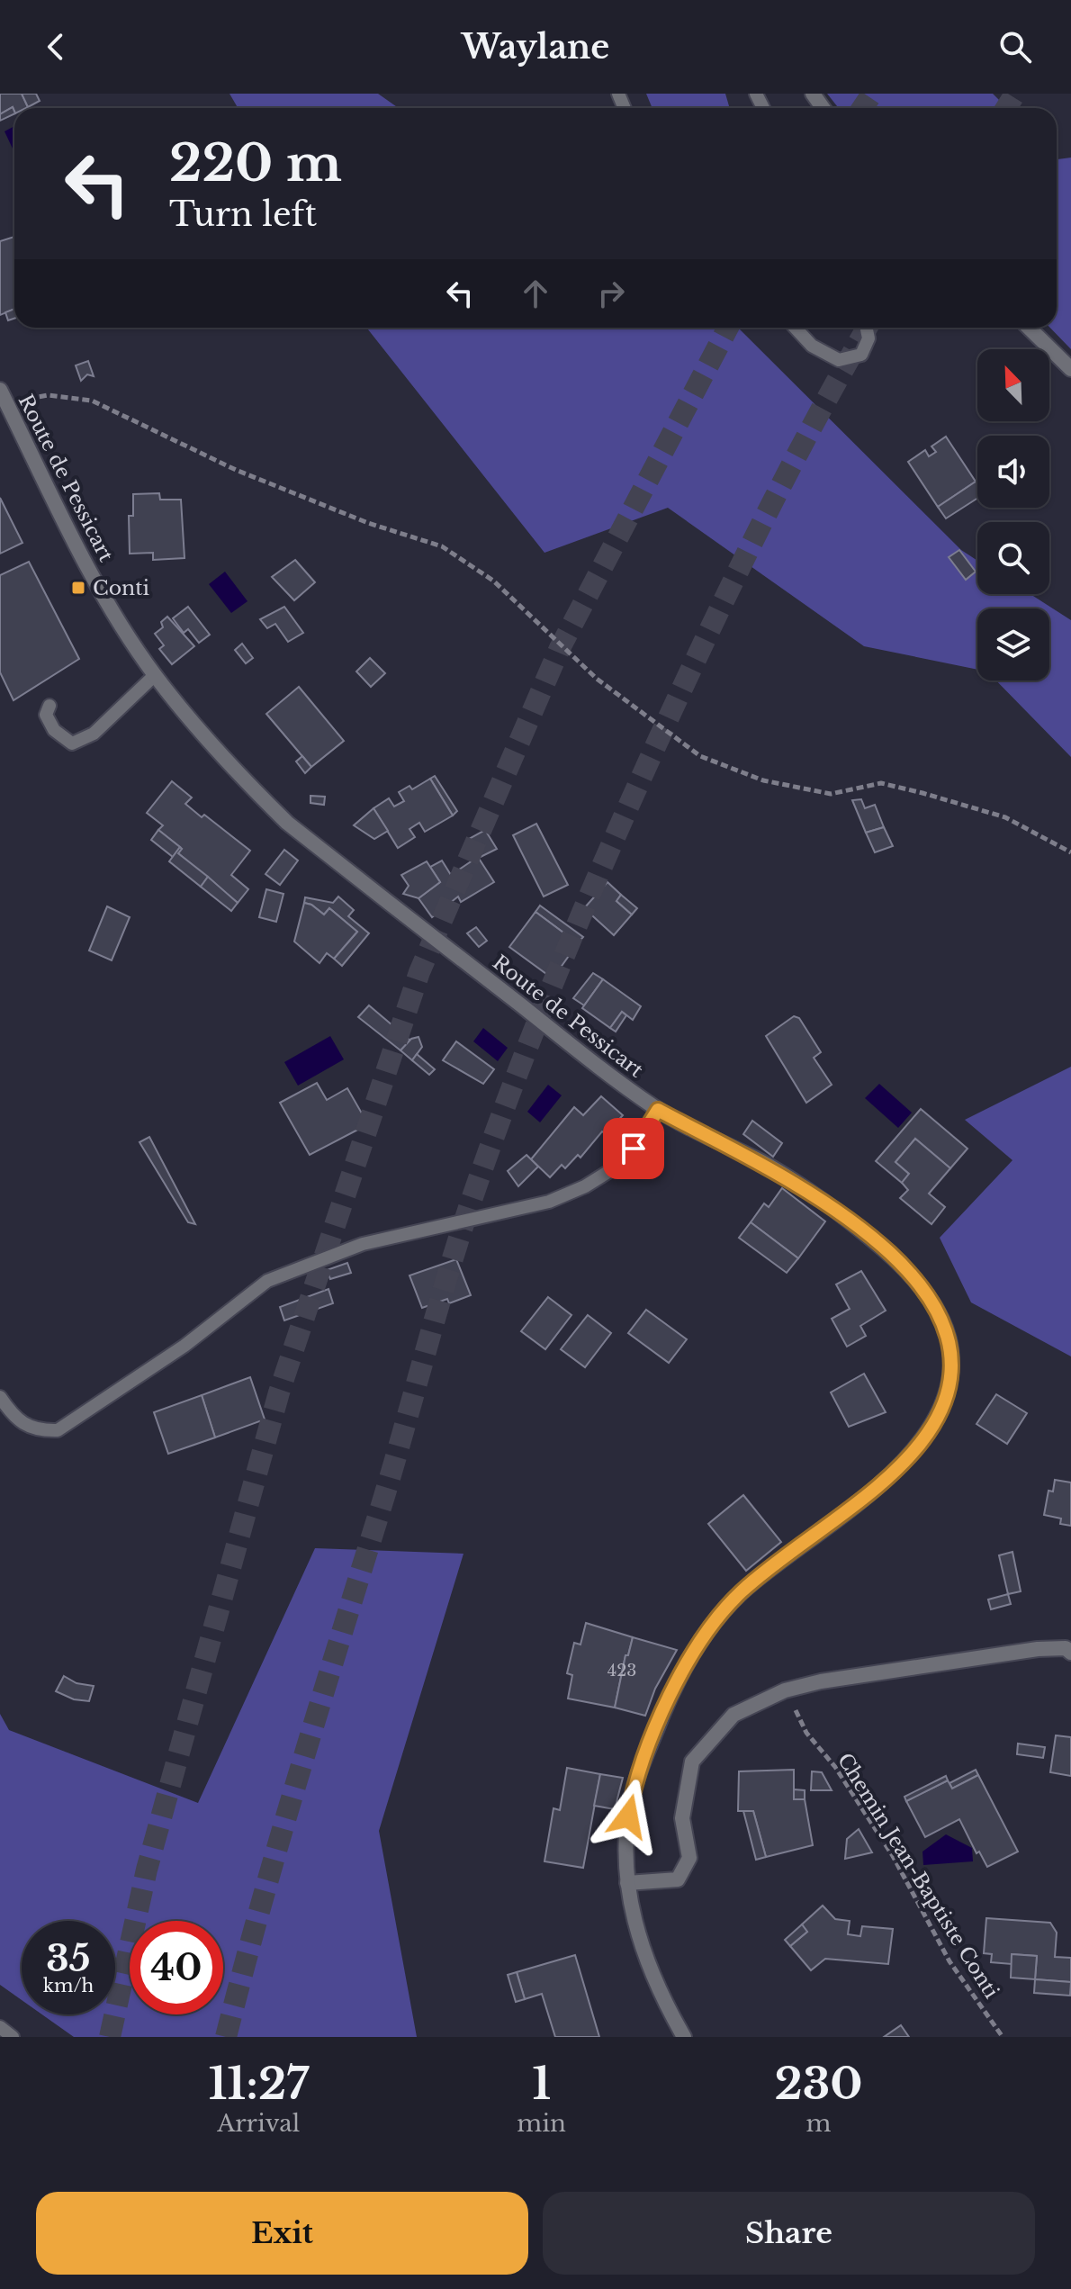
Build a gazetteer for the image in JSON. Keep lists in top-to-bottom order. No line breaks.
{"streets":{"street":["Route de Pessicart"],"path":["Chemin Jean-Baptiste Conti"]},"places":{"transit":["Conti"]},"house_numbers":["423"],"north":"top left","page":{"header":"Waylane","turn":["220 m","Turn left"],"speed":"35 km/h","limit":"40","eta":["11:27","Arrival","1","min","230","m"],"buttons":["Exit","Share"]}}
